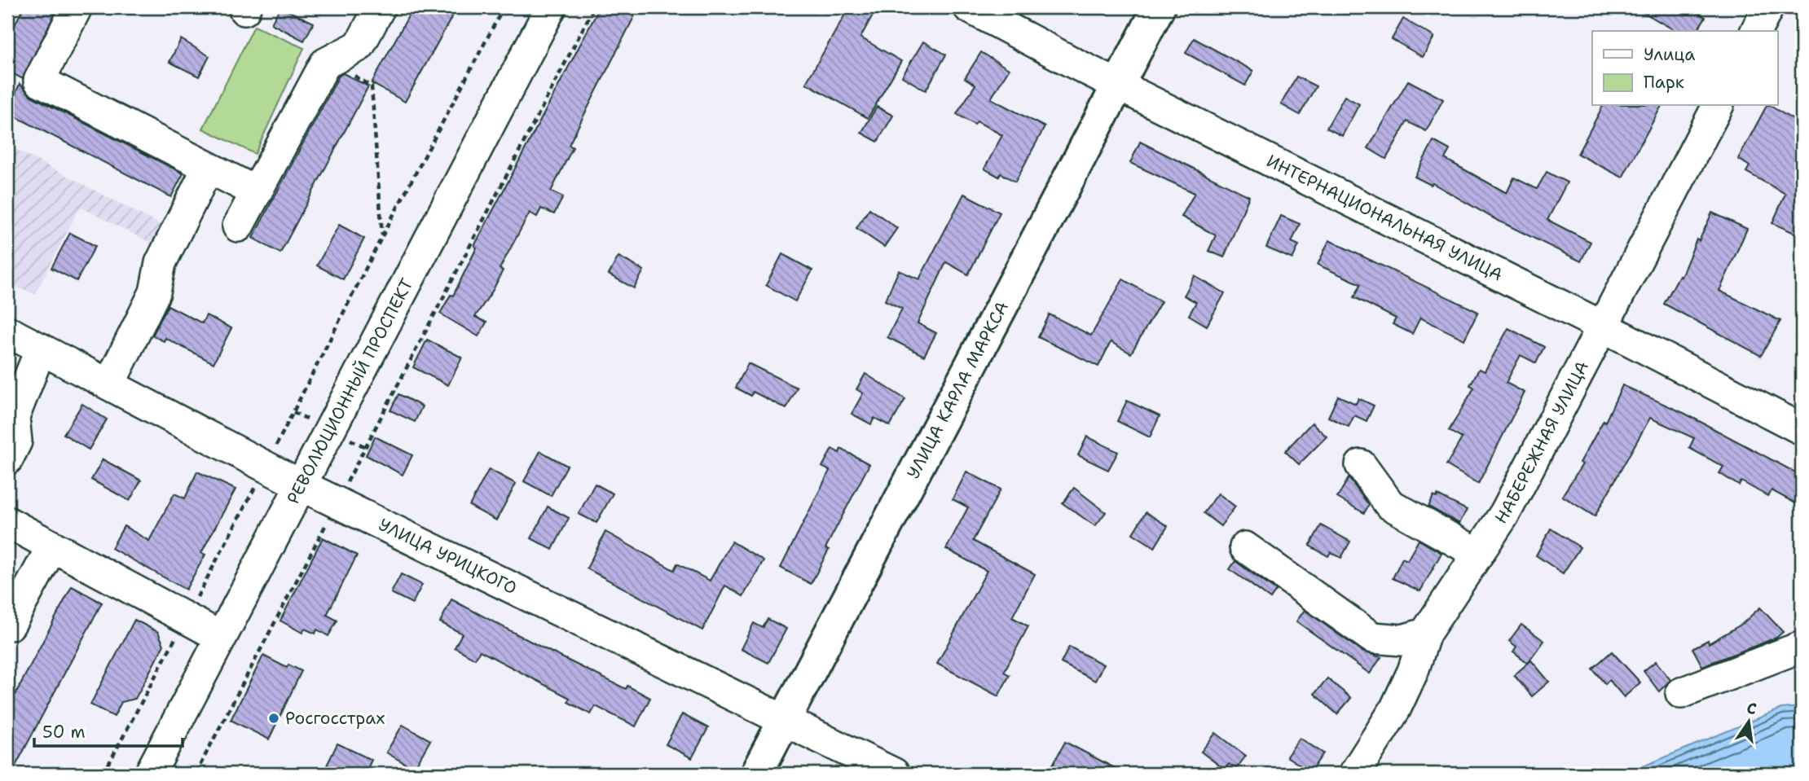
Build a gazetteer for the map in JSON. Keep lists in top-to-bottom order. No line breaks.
{"streets":{"main road":["УЛИЦА КАРЛА МАРКСА"],"street":["ИНТЕРНАЦИОНАЛЬНАЯ УЛИЦА","РЕВОЛЮЦИОННЫЙ ПРОСПЕКТ","НАБЕРЕЖНАЯ УЛИЦА","УЛИЦА УРИЦКОГО"]},"crossings":[["ИНТЕРНАЦИОНАЛЬНАЯ УЛИЦА","УЛИЦА КАРЛА МАРКСА"],["ИНТЕРНАЦИОНАЛЬНАЯ УЛИЦА","НАБЕРЕЖНАЯ УЛИЦА"],["РЕВОЛЮЦИОННЫЙ ПРОСПЕКТ","УЛИЦА УРИЦКОГО"],["УЛИЦА КАРЛА МАРКСА","УЛИЦА УРИЦКОГО"]],"places":["Росгосстрах"],"legend":["Улица","Парк"],"scale_bar":"50 m","north":"top"}
